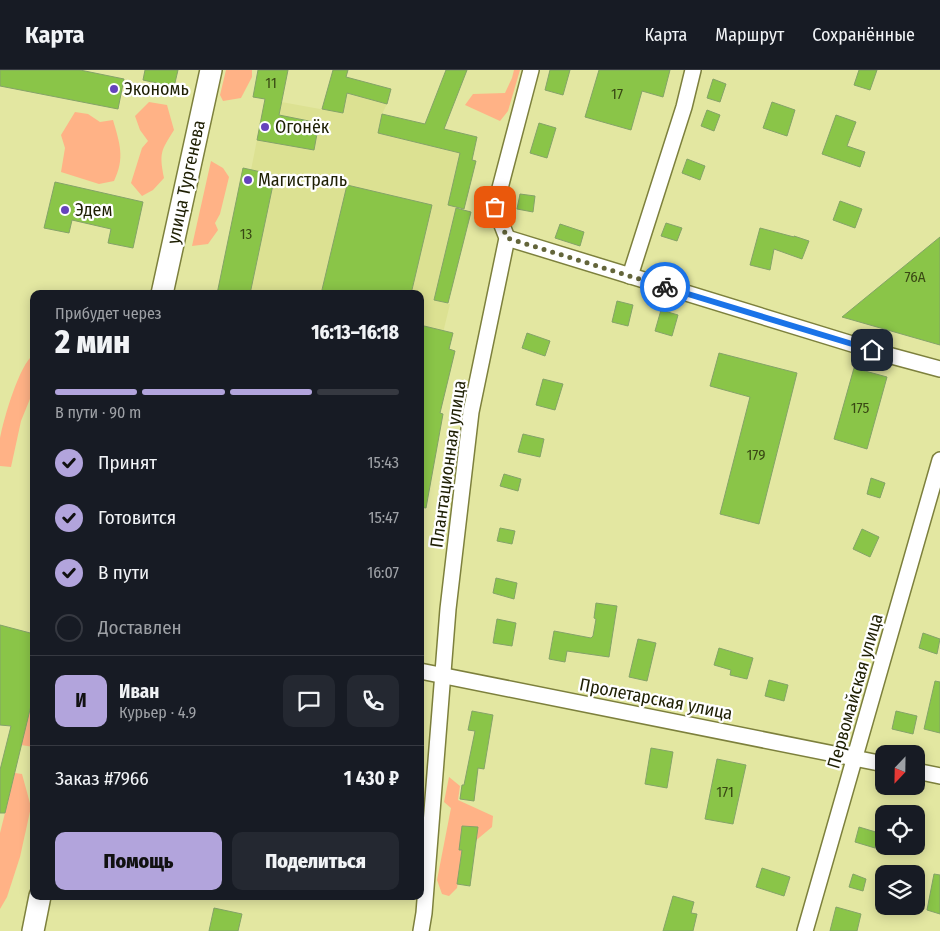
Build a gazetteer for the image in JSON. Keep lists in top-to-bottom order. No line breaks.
{"streets":{"main road":["улица Тургенева"],"street":["Плантационная улица","Первомайская улица","Пролетарская улица"]},"crossings":[["Плантационная улица","Пролетарская улица"],["Первомайская улица","Пролетарская улица"]],"places":["Экономь","Огонёк","Магистраль","Эдем"],"house_numbers":["11","17","13","76А","175","179","171"],"north":"bottom","page":{"header":"Карта","nav":["Карта","Маршрут","Сохранённые"],"heading":["2 мин","Прибудет через","16:13–16:18"],"panel":["Иван","Курьер · 4.9","Заказ #7966","1 430 ₽"],"bar":"В пути · 90 m","list":[["Принят","15:43"],["Готовится","15:47"],["В пути","16:07"],"Доставлен"],"round":"И","buttons":["Помощь","Поделиться"]}}
